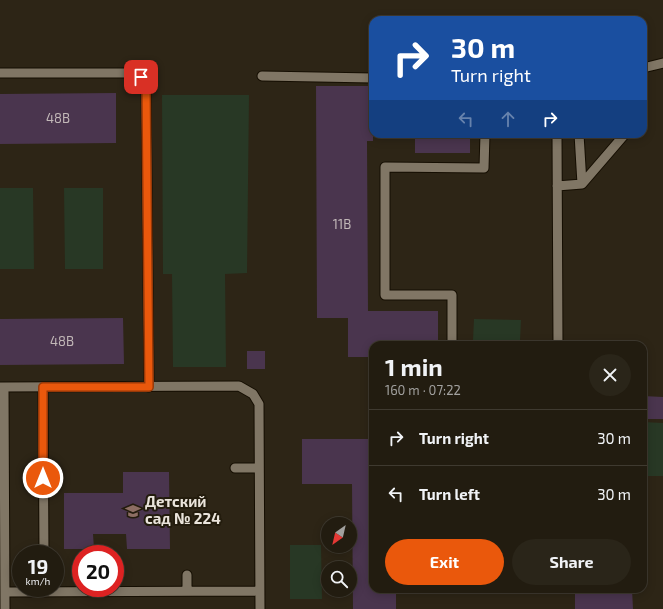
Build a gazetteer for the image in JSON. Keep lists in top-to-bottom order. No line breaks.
{"places":{"school or university":["Детский сад № 224"]},"house_numbers":["48В","11В","48В"],"north":"bottom left","page":{"turn":["30 m","Turn right"],"heading":["1 min","160 m · 07:22"],"list":[{"name":"Turn right","value":"30 m"},{"name":"Turn left","value":"30 m"}],"buttons":["Exit","Share"],"speed":"19 km/h","limit":"20"}}
